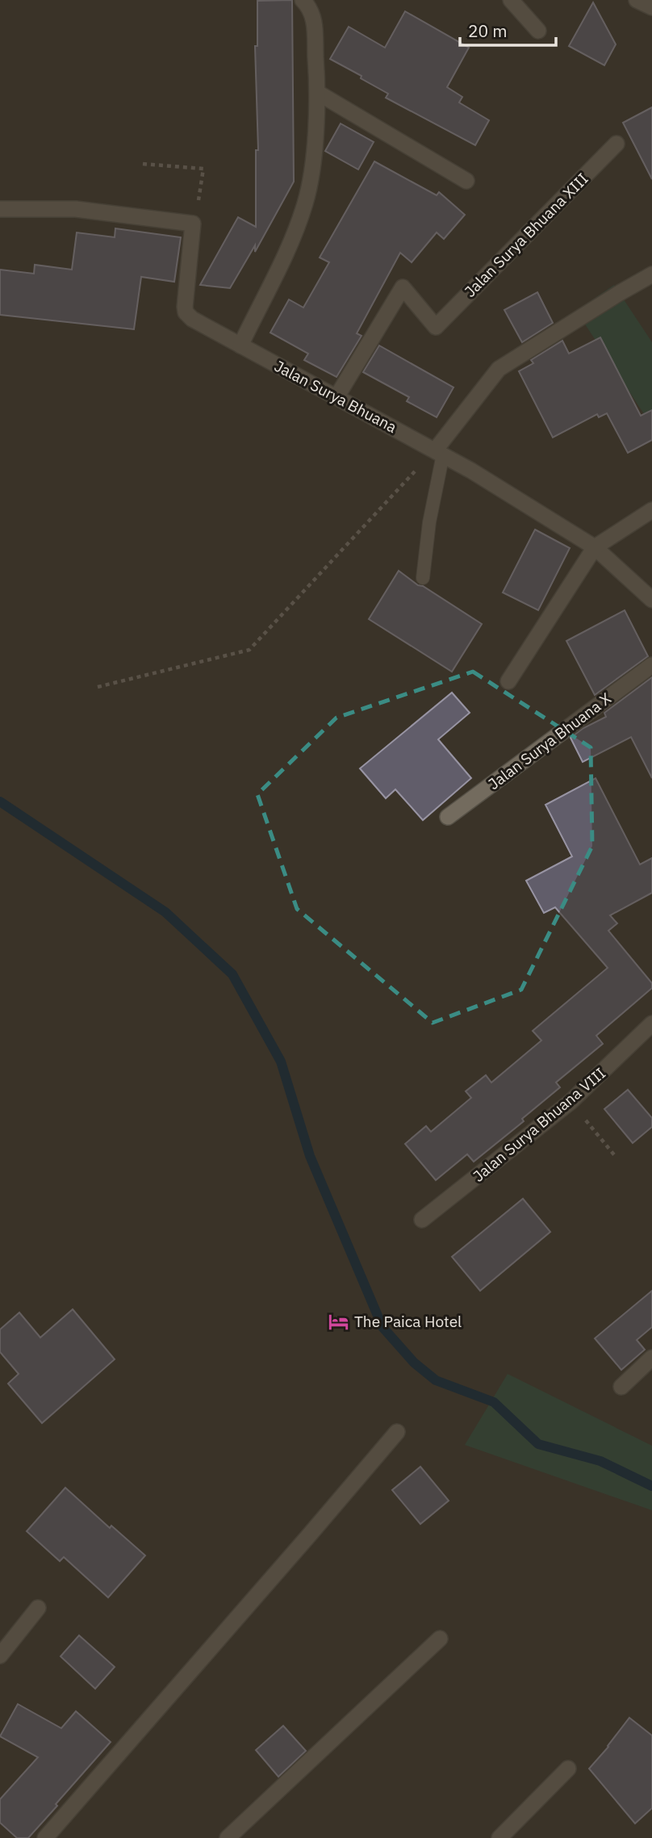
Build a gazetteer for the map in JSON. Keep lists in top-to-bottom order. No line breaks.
{"streets":{"street":["Jalan Surya Bhuana XIII","Jalan Surya Bhuana","Jalan Surya Bhuana X","Jalan Surya Bhuana VIII"]},"crossings":[["Jalan Surya Bhuana XIII","Jalan Surya Bhuana"]],"places":{"hotel":["The Paica Hotel"]},"scale_bar":"20 m"}
